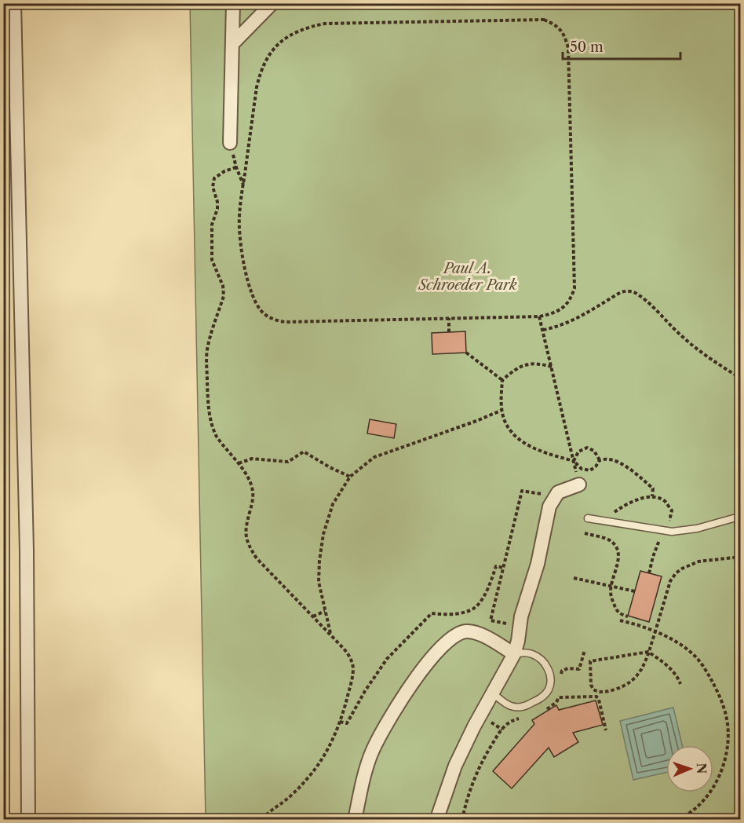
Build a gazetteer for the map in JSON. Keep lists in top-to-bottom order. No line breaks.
{"parks":["Paul A. Schroeder Park"],"scale_bar":"50 m","north":"right"}
